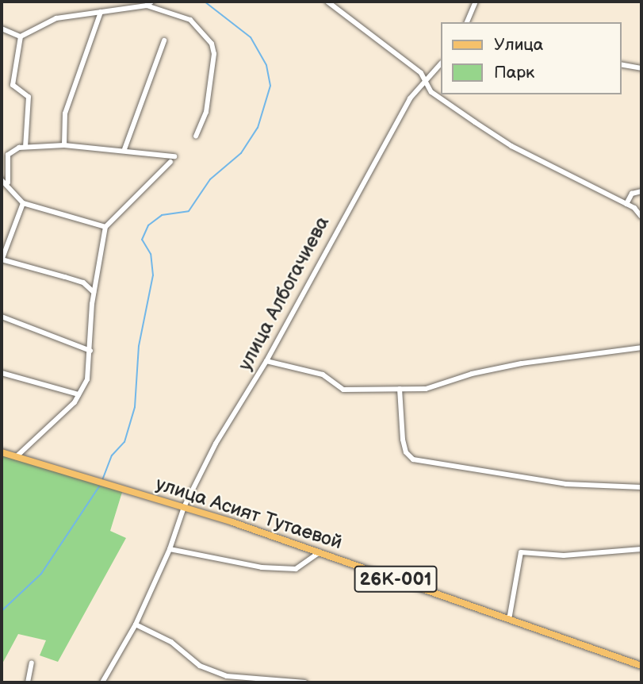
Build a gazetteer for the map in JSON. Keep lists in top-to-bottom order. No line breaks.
{"streets":{"main road":["улица Асият Тутаевой","26К-001"],"street":["улица Албогачиева"]},"crossings":[["улица Албогачиева","улица Асият Тутаевой"]],"legend":["Улица","Парк"]}
